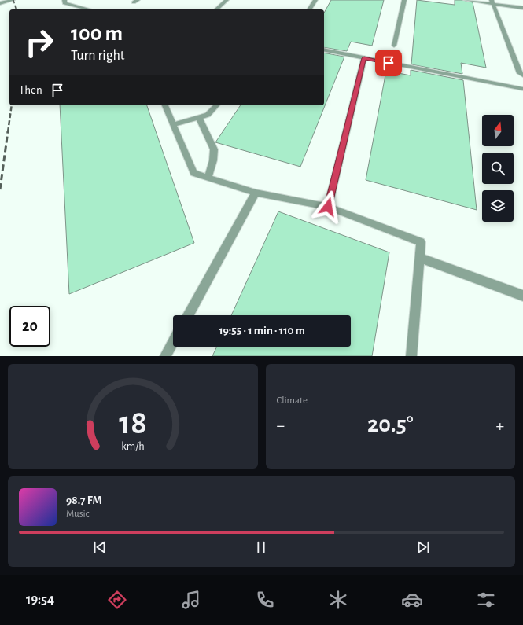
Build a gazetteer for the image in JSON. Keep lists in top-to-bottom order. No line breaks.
{"north":"top","page":{"turn":["100 m","Turn right"],"then":"Then","limit":"20","trip":"19:55 · 1 min · 110 m","tile":"Climate","heat":["−","20.5°","+"],"song":["98.7 FM","Music"],"tabs":"19:54","gauge":["18","km/h"]}}
